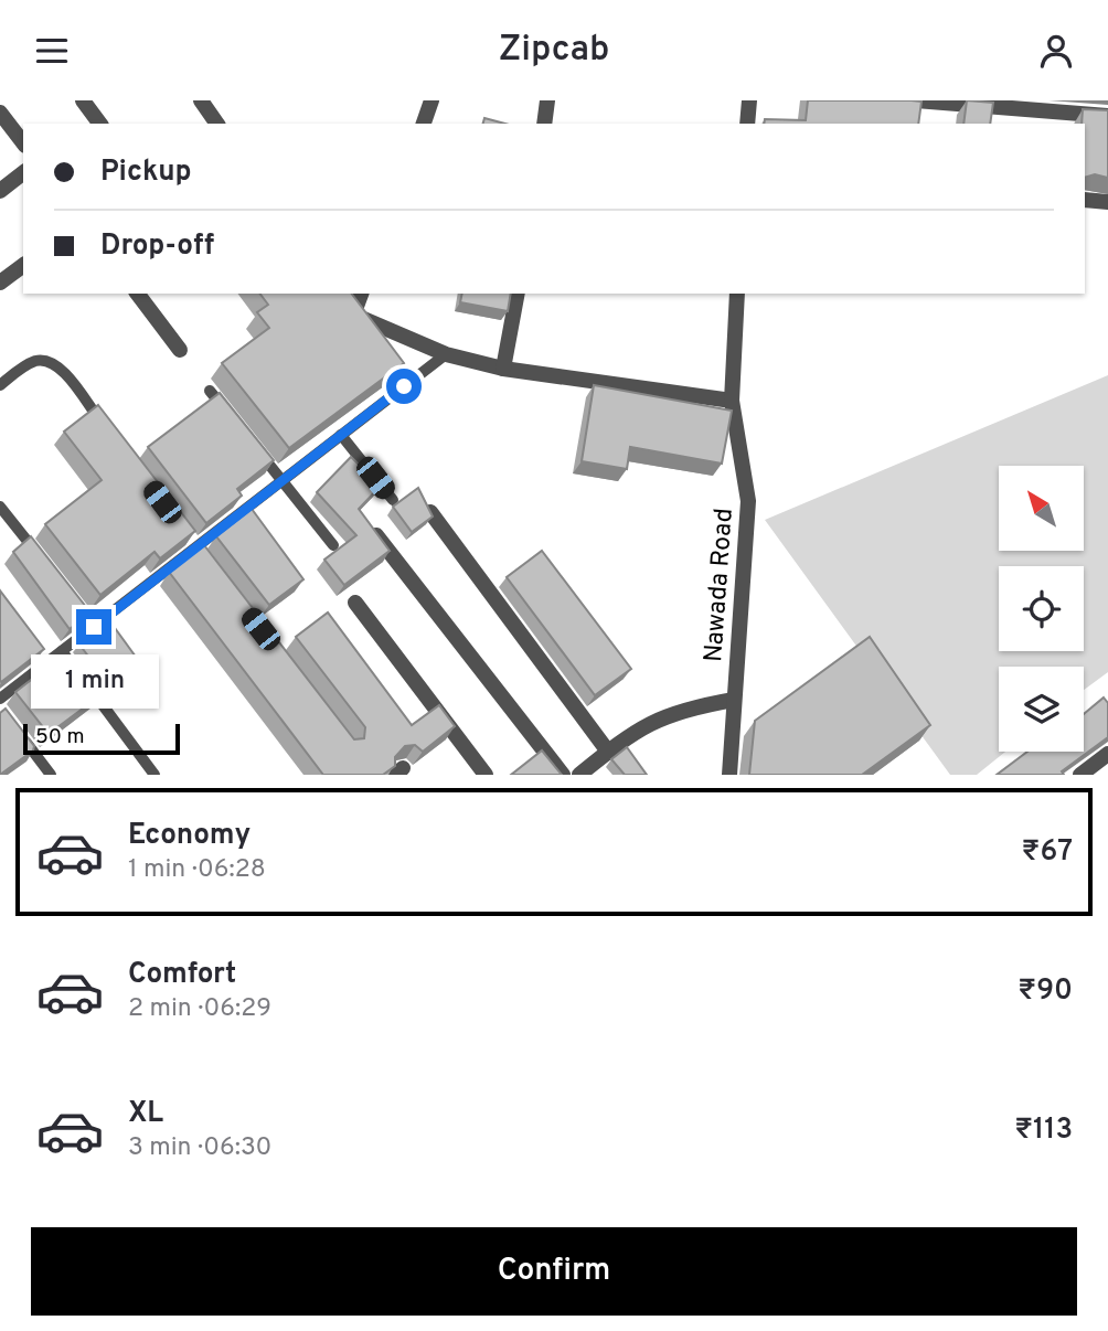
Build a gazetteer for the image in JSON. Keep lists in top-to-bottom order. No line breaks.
{"streets":{"street":["Nawada Road"]},"scale_bar":"50 m","north":"top left","page":{"header":"Zipcab","banner":["Pickup","Drop-off"],"bubble":"1 min","scale":"50 m","list":[{"name":"Economy","note":"1 min · 06:28","value":"₹67"},{"name":"Comfort","note":"2 min · 06:29","value":"₹90"},{"name":"XL","note":"3 min · 06:30","value":"₹113"}],"buttons":"Confirm"}}
